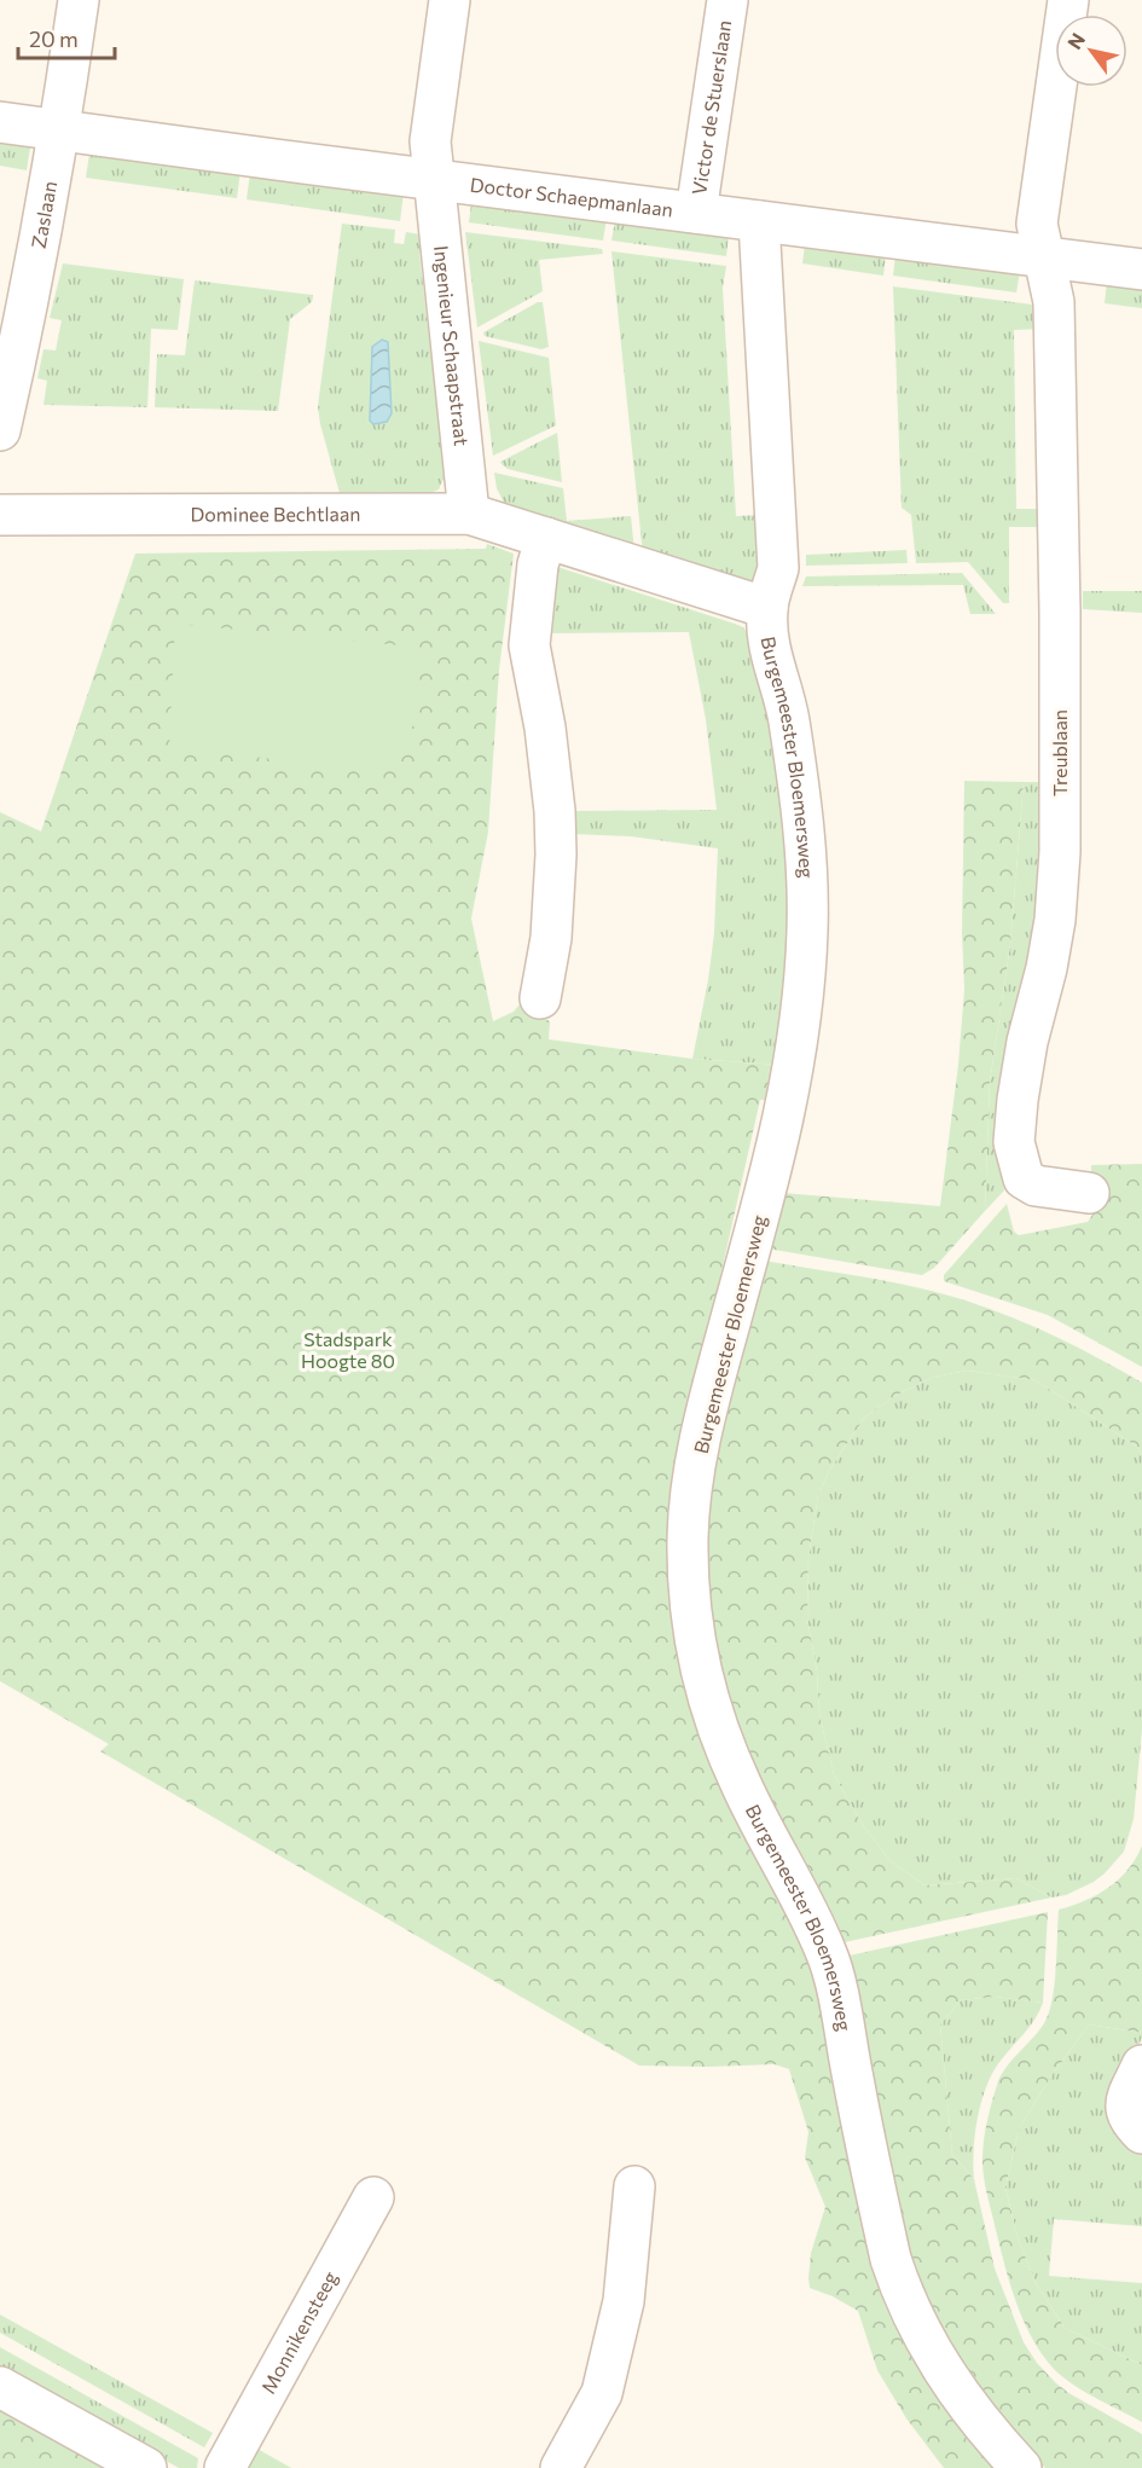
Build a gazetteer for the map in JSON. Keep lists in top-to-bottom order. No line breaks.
{"streets":{"street":["Victor de Stuerslaan","Doctor Schaepmanlaan","Zaslaan","Ingenieur Schaapstraat","Dominee Bechtlaan","Treublaan","Burgemeester Bloemersweg","Monnikensteeg"]},"crossings":[["Victor de Stuerslaan","Doctor Schaepmanlaan"],["Doctor Schaepmanlaan","Zaslaan"],["Doctor Schaepmanlaan","Ingenieur Schaapstraat"],["Doctor Schaepmanlaan","Treublaan"],["Doctor Schaepmanlaan","Burgemeester Bloemersweg"],["Ingenieur Schaapstraat","Dominee Bechtlaan"],["Dominee Bechtlaan","Burgemeester Bloemersweg"]],"parks":["Stadspark Hoogte 80"],"scale_bar":"20 m","north":"top left"}
